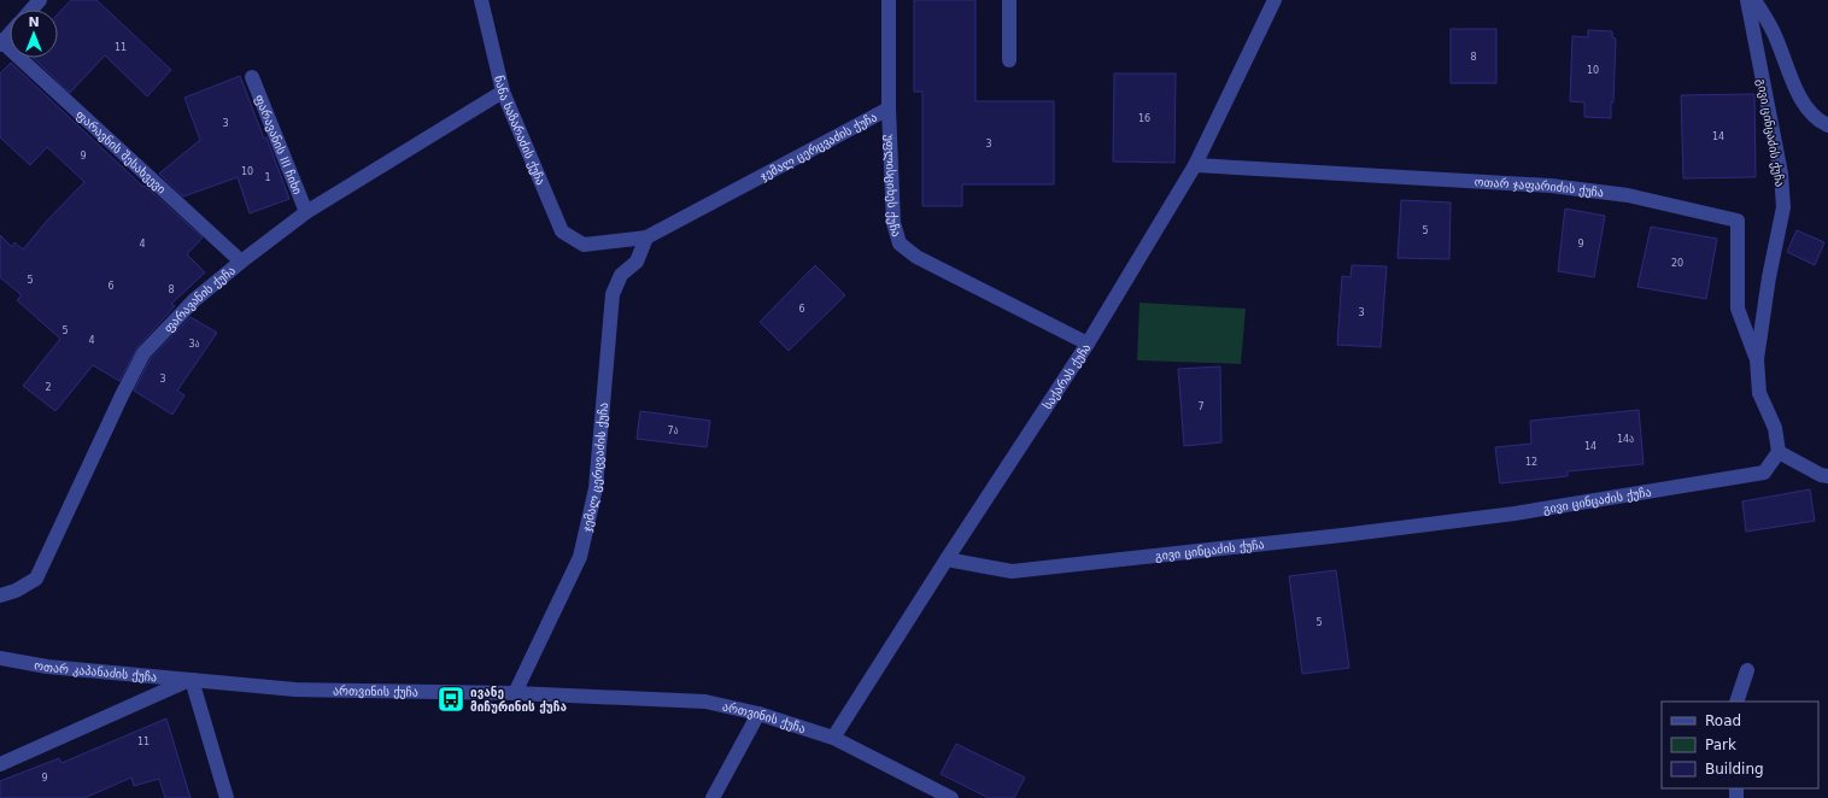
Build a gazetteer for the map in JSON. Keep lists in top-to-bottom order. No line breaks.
{"streets":{"street":["ნანა ხაზარაძის ქუჩა","გივი ცინცაძის ქუჩა","ფარავანის III ჩიხი","ჯემალ ცერცვაძის ქუჩა","ფარავნის შესახვევი","უფლისციხეს ქუჩა","ოთარ ჯაფარიძის ქუჩა","ფარავანის ქუჩა","საქარას ქუჩა","ოთარ კაპანაძის ქუჩა","ართვინის ქუჩა"]},"crossings":[["ნანა ხაზარაძის ქუჩა","ჯემალ ცერცვაძის ქუჩა"],["ნანა ხაზარაძის ქუჩა","ფარავანის ქუჩა"],["გივი ცინცაძის ქუჩა","ოთარ ჯაფარიძის ქუჩა"],["გივი ცინცაძის ქუჩა","საქარას ქუჩა"],["ფარავანის III ჩიხი","ფარავანის ქუჩა"],["ჯემალ ცერცვაძის ქუჩა","უფლისციხეს ქუჩა"],["ჯემალ ცერცვაძის ქუჩა","ართვინის ქუჩა"],["ფარავნის შესახვევი","ფარავანის ქუჩა"],["უფლისციხეს ქუჩა","საქარას ქუჩა"],["ოთარ ჯაფარიძის ქუჩა","საქარას ქუჩა"],["საქარას ქუჩა","ართვინის ქუჩა"],["ოთარ კაპანაძის ქუჩა","ართვინის ქუჩა"]],"places":{"bus stop":["ივანე მიჩურინის ქუჩა"]},"house_numbers":["11","8","10","16","3","14","3","9","10","1","5","4","9","20","5","6","8","6","3","5","4","3ა","3","2","7","7ა","14ა","14","12","5","11","9"],"legend":["Road","Park","Building"],"north":"top"}
